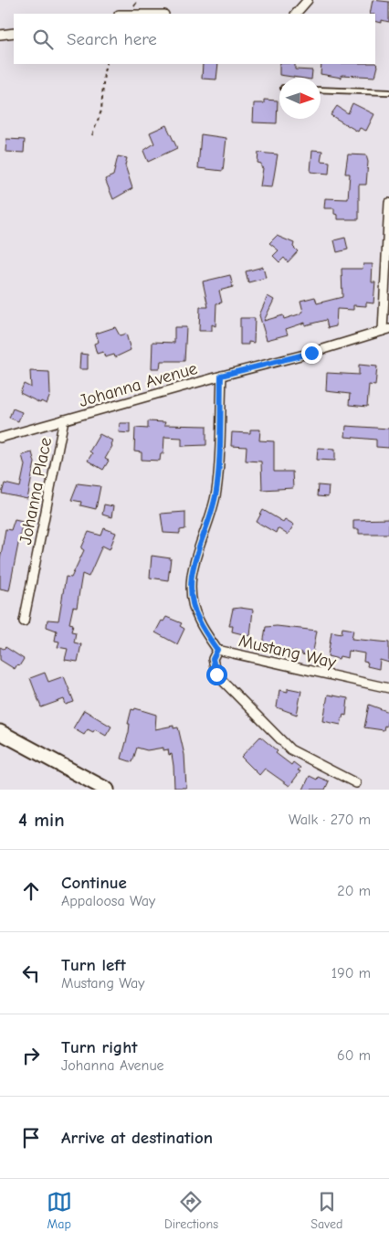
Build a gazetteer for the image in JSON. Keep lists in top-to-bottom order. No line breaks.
{"streets":{"street":["Johanna Avenue","Johanna Place","Mustang Way"]},"crossings":[["Johanna Avenue","Johanna Place"],["Johanna Avenue","Mustang Way"]],"north":"right","page":{"search":"Search here","heading":["4 min","Walk · 270 m"],"list":[["Continue","Appaloosa Way","20 m"],["Turn left","Mustang Way","190 m"],["Turn right","Johanna Avenue","60 m"],"Arrive at destination"],"nav":["Map","Directions","Saved"]}}
